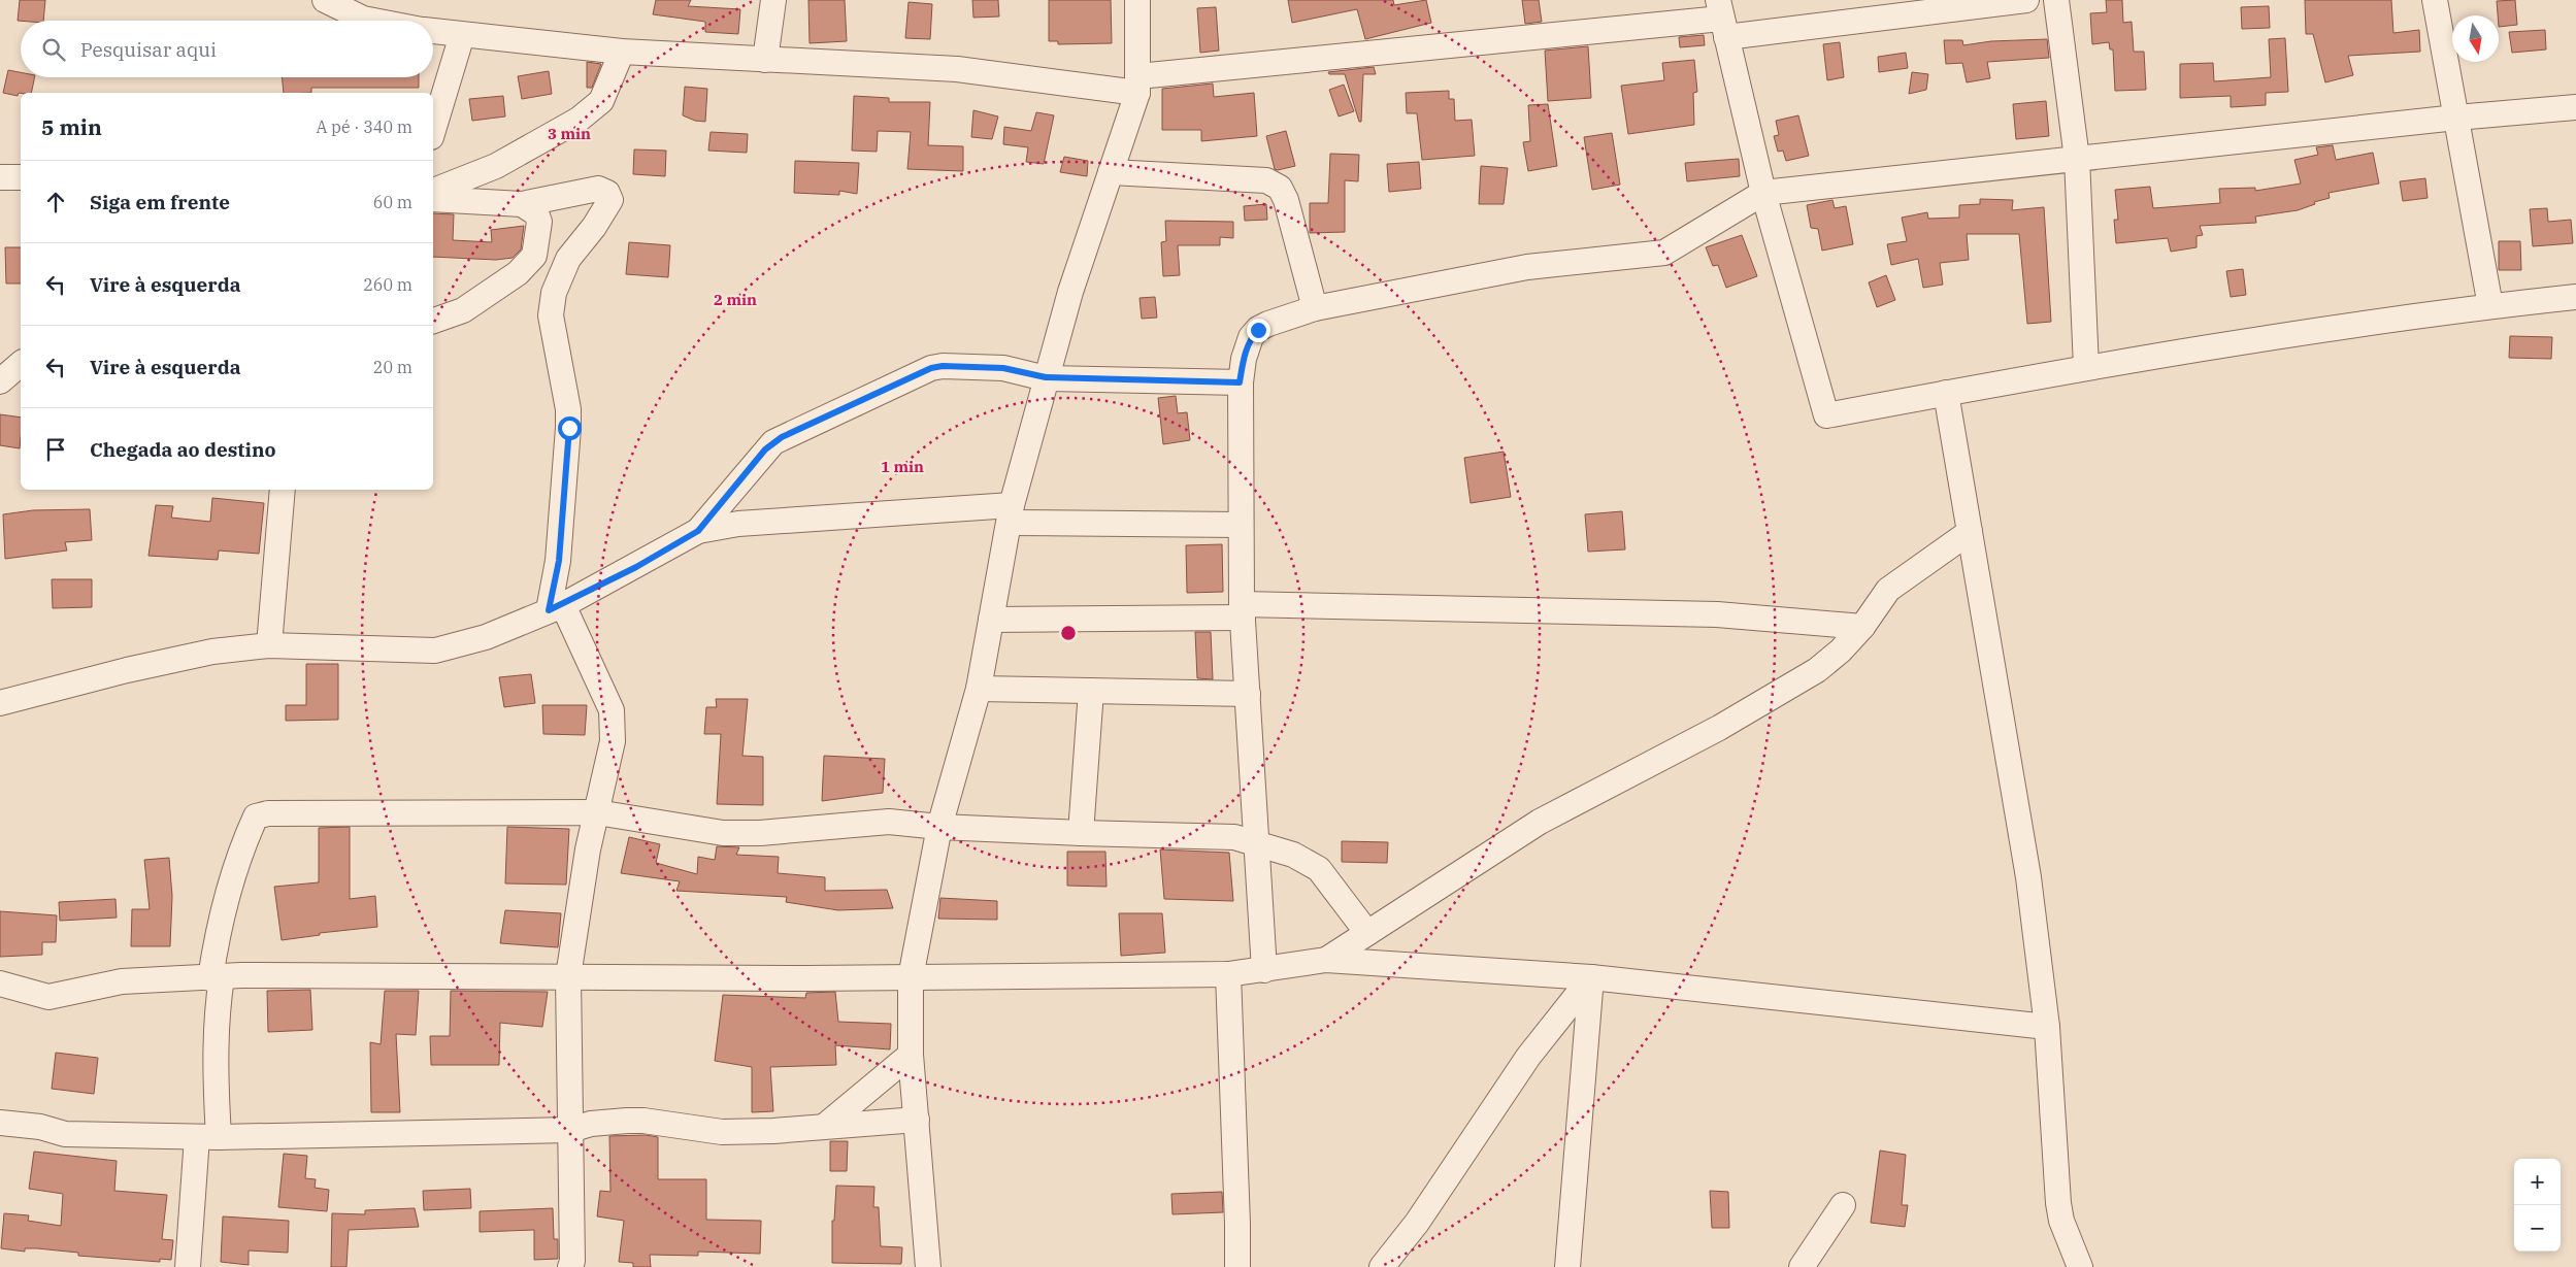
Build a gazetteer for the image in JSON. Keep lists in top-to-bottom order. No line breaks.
{"north":"bottom","page":{"search":"Pesquisar aqui","heading":["5 min","A pé · 340 m"],"list":[["Siga em frente","60 m"],["Vire à esquerda","260 m"],["Vire à esquerda","20 m"],"Chegada ao destino"],"map_buttons":["+","−"]},"rings":["3 min","2 min","1 min"]}
